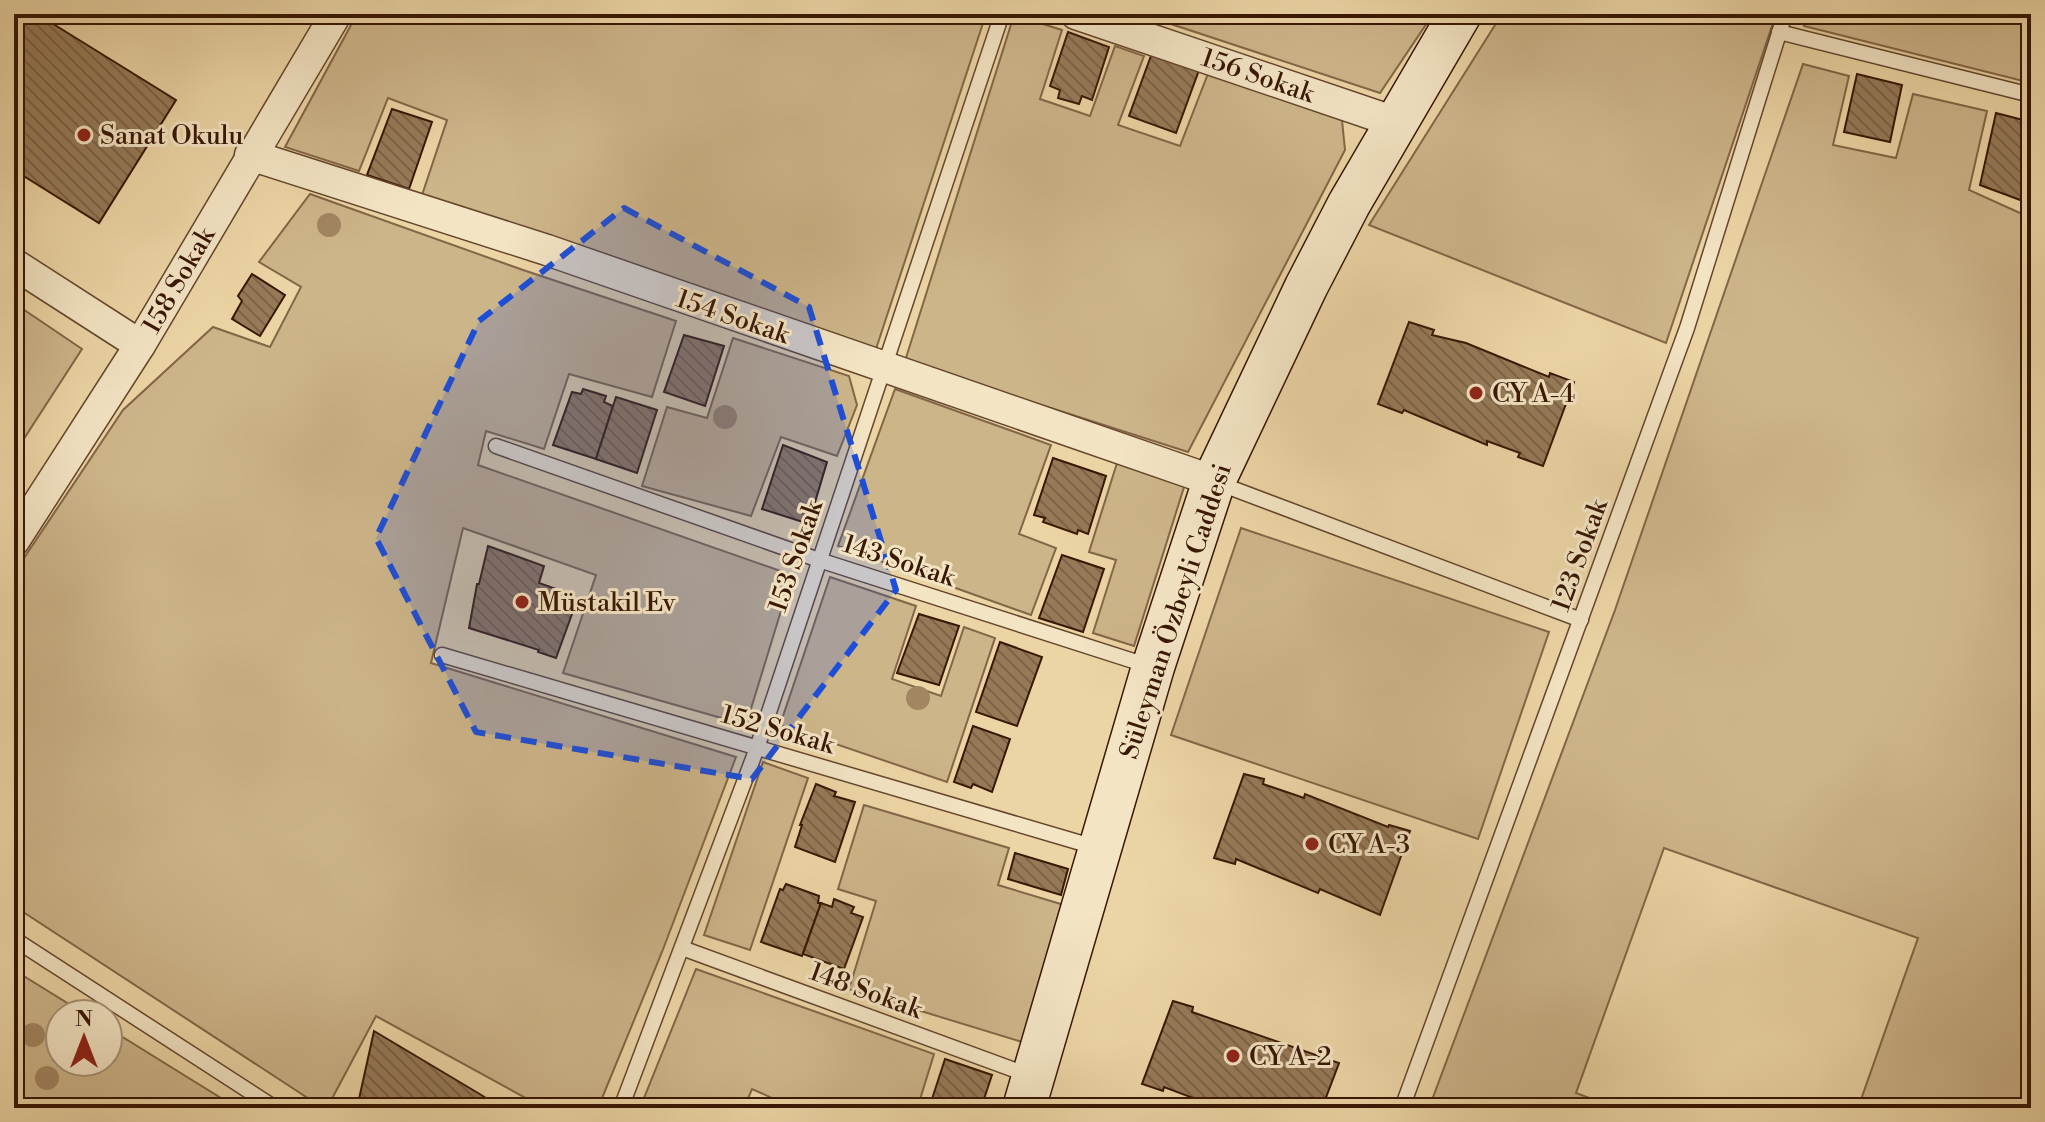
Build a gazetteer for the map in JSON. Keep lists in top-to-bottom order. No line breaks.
{"streets":{"street":["156 Sokak","158 Sokak","154 Sokak","Süleyman Özbeyli Caddesi"],"lane":["123 Sokak","153 Sokak","143 Sokak","152 Sokak","148 Sokak"]},"crossings":[["156 Sokak","Süleyman Özbeyli Caddesi"],["158 Sokak","154 Sokak"],["154 Sokak","153 Sokak"],["154 Sokak","Süleyman Özbeyli Caddesi"],["153 Sokak","143 Sokak"],["153 Sokak","152 Sokak"],["153 Sokak","148 Sokak"],["143 Sokak","Süleyman Özbeyli Caddesi"],["Süleyman Özbeyli Caddesi","152 Sokak"],["Süleyman Özbeyli Caddesi","148 Sokak"]],"places":["Sanat Okulu","CY A-4","Müstakil Ev","CY A-3","CY A-2"],"north":"top"}
